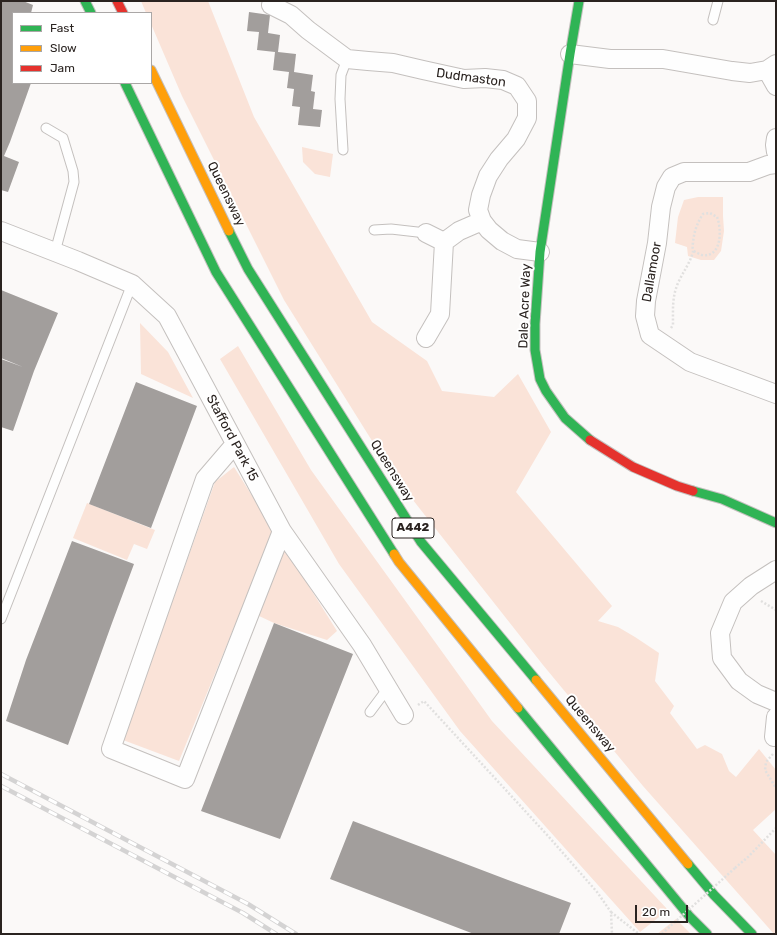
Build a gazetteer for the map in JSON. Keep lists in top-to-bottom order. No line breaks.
{"streets":{"main road":["Queensway","Dale Acre Way","A442"],"street":["Dudmaston","Dallamoor","Stafford Park 15"]},"legend":["Fast","Slow","Jam"],"scale_bar":"20 m"}
